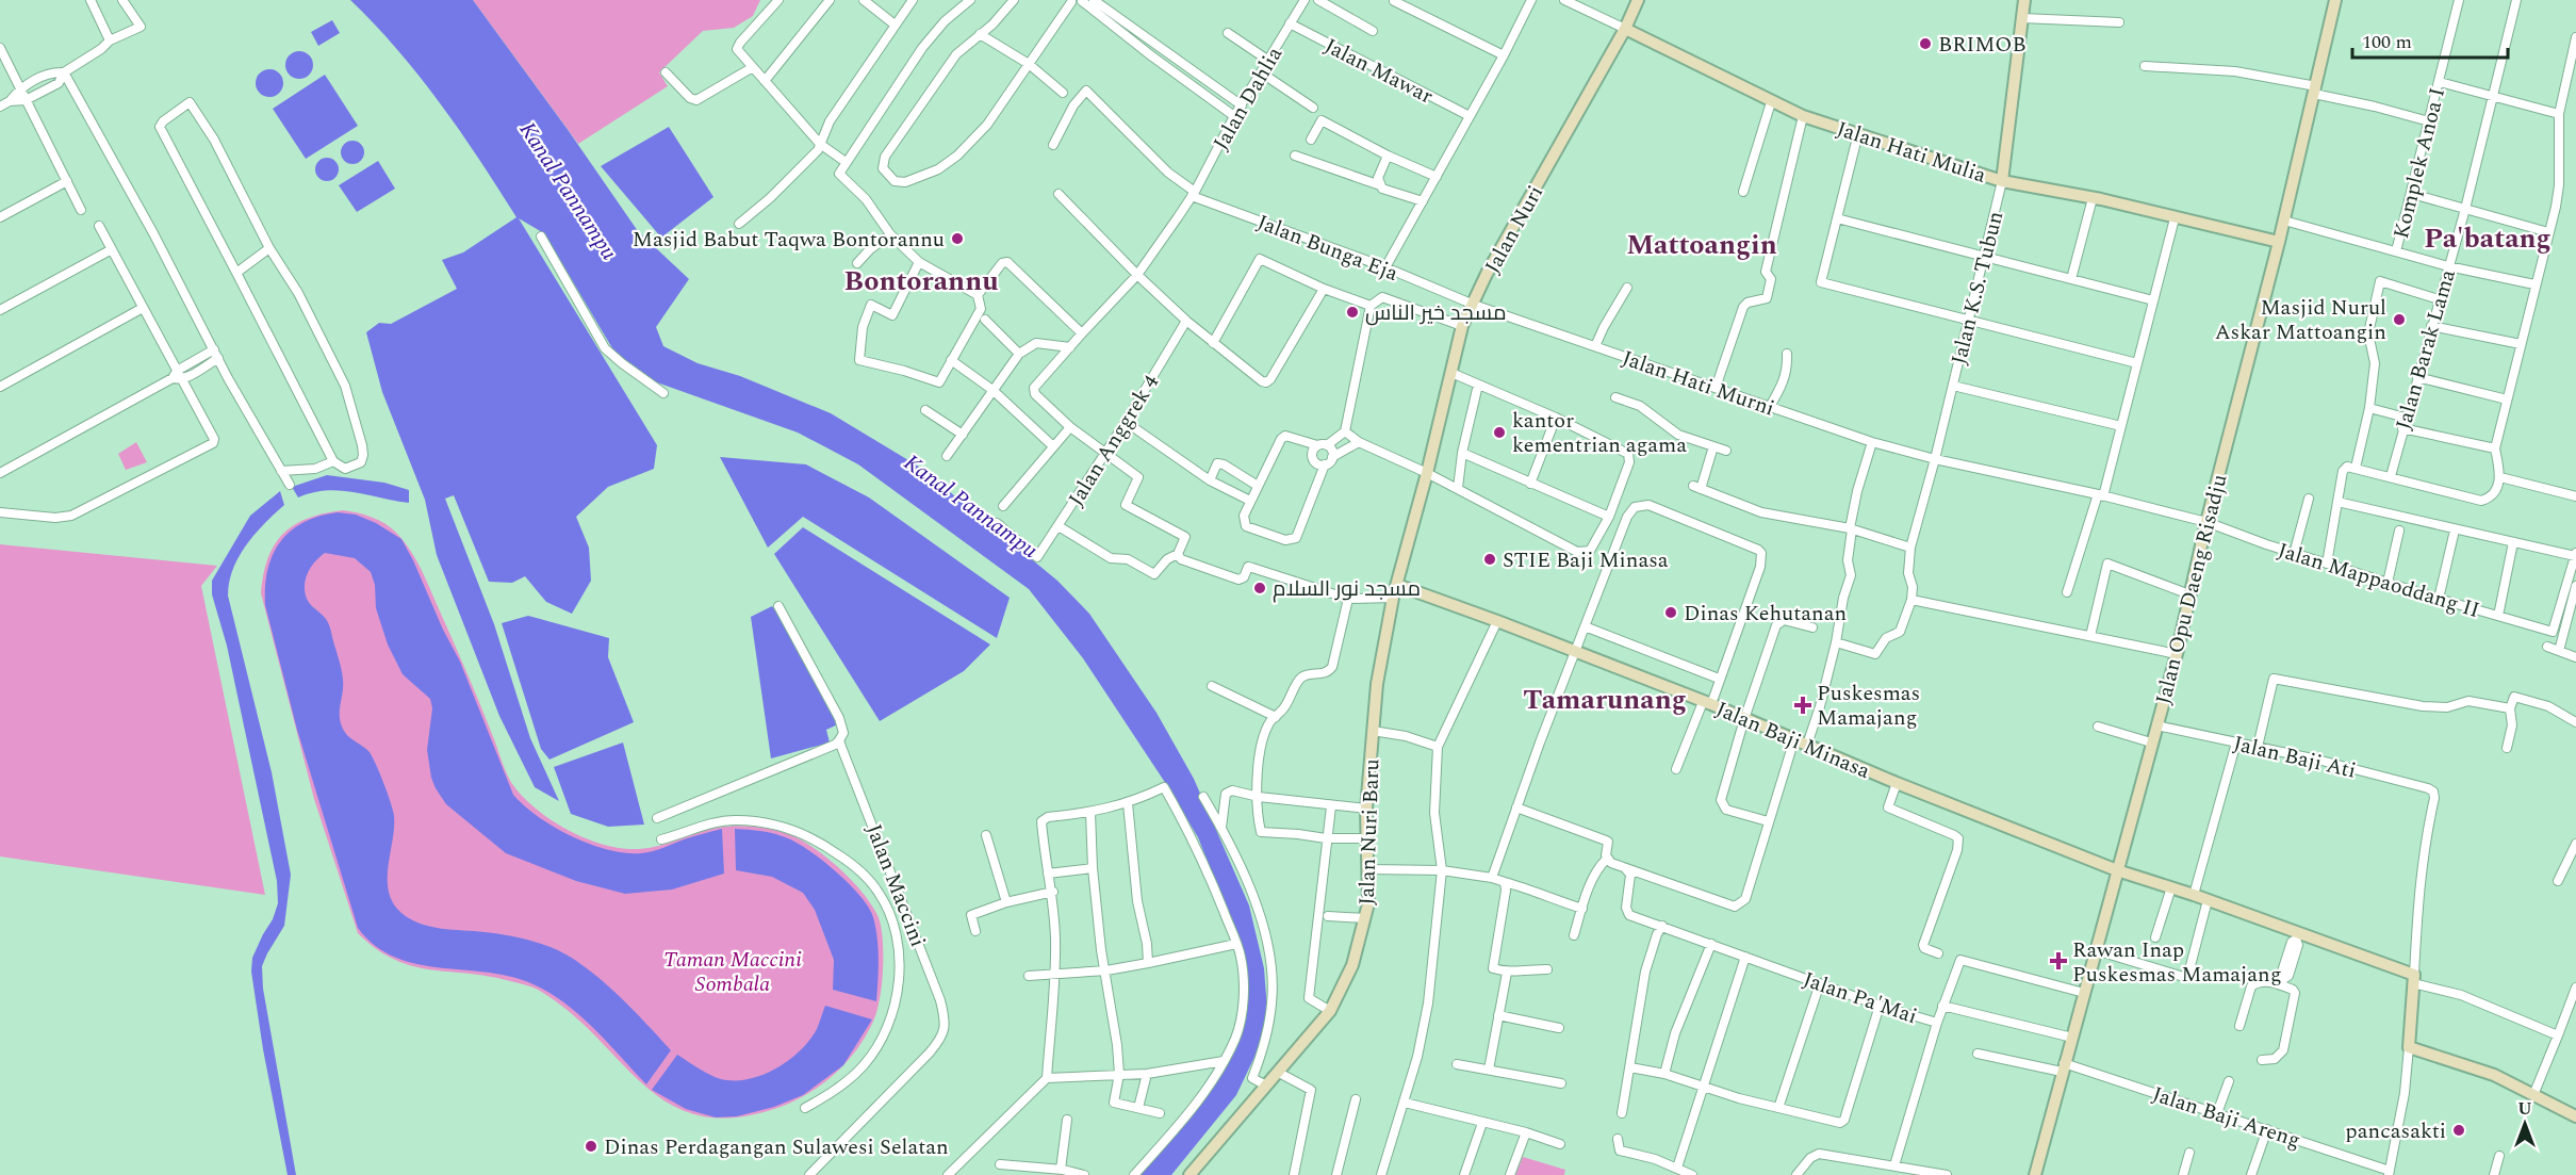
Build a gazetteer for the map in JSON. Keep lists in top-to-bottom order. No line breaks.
{"streets":{"street":["Jalan Mawar","Jalan Dahlia","Jalan Hati Mulia","Komplek Anoa I","Jalan Nuri","Jalan Bunga Eja","Jalan K.S. Tubun","Jalan Barak Lama","Jalan Hati Murni","Jalan Anggrek 4","Jalan Mappaoddang II","Jalan Opu Daeng Risadju","Jalan Baji Minasa","Jalan Baji Ati","Jalan Nuri Baru","Jalan Maccini","Jalan Pa'Mai","Jalan Baji Areng"]},"crossings":[["Jalan Mawar","Jalan Dahlia"],["Jalan Dahlia","Jalan Bunga Eja"],["Jalan Hati Mulia","Jalan Nuri"],["Jalan Hati Mulia","Jalan K.S. Tubun"],["Jalan Hati Mulia","Jalan Opu Daeng Risadju"],["Jalan Nuri","Jalan Bunga Eja"],["Jalan Nuri","Jalan Hati Murni"],["Jalan Nuri","Jalan Baji Minasa"],["Jalan Nuri","Jalan Nuri Baru"],["Jalan Bunga Eja","Jalan Hati Murni"],["Jalan K.S. Tubun","Jalan Hati Murni"],["Jalan Hati Murni","Jalan Mappaoddang II"],["Jalan Mappaoddang II","Jalan Opu Daeng Risadju"],["Jalan Opu Daeng Risadju","Jalan Baji Minasa"],["Jalan Opu Daeng Risadju","Jalan Baji Ati"],["Jalan Opu Daeng Risadju","Jalan Pa'Mai"],["Jalan Opu Daeng Risadju","Jalan Baji Areng"],["Jalan Baji Minasa","Jalan Baji Ati"],["Jalan Baji Minasa","Jalan Nuri Baru"]],"districts":["Pa'batang","Mattoangin","Bontorannu","Tamarunang"],"water":["Kanal Pannampu"],"parks":["Taman Maccini Sombala"],"places":{"other":["BRIMOB","Masjid Babut Taqwa Bontorannu","مسجد خير الناس","Masjid Nurul Askar Mattoangin","kantor kementrian agama","STIE Baji Minasa","مسجد نور السلام","Dinas Kehutanan","pancasakti","Dinas Perdagangan Sulawesi Selatan"],"health":["Puskesmas Mamajang","Rawan Inap Puskesmas Mamajang"]},"scale_bar":"100 m","north":"top"}
